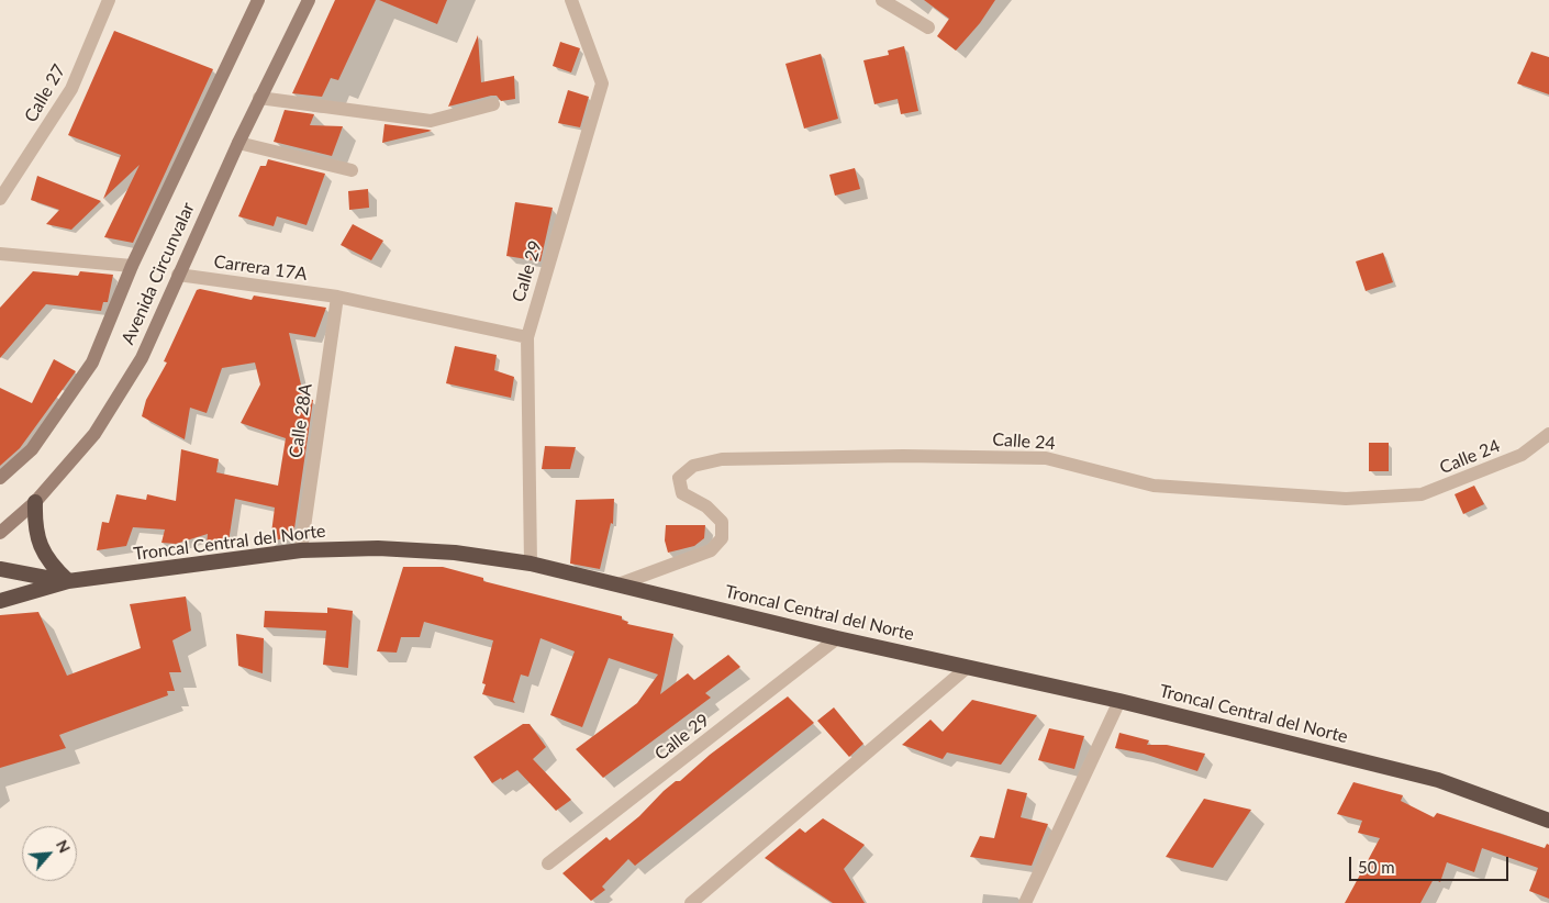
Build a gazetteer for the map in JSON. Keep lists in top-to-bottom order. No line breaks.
{"streets":{"highway":["Troncal Central del Norte"],"main road":["Avenida Circunvalar"],"street":["Calle 27","Carrera 17A","Calle 29","Calle 28A","Calle 24"]},"crossings":[["Carrera 17A","Calle 29"],["Carrera 17A","Avenida Circunvalar"],["Carrera 17A","Calle 28A"],["Calle 29","Troncal Central del Norte"],["Calle 28A","Troncal Central del Norte"],["Calle 24","Troncal Central del Norte"]],"scale_bar":"50 m","north":"top right"}
